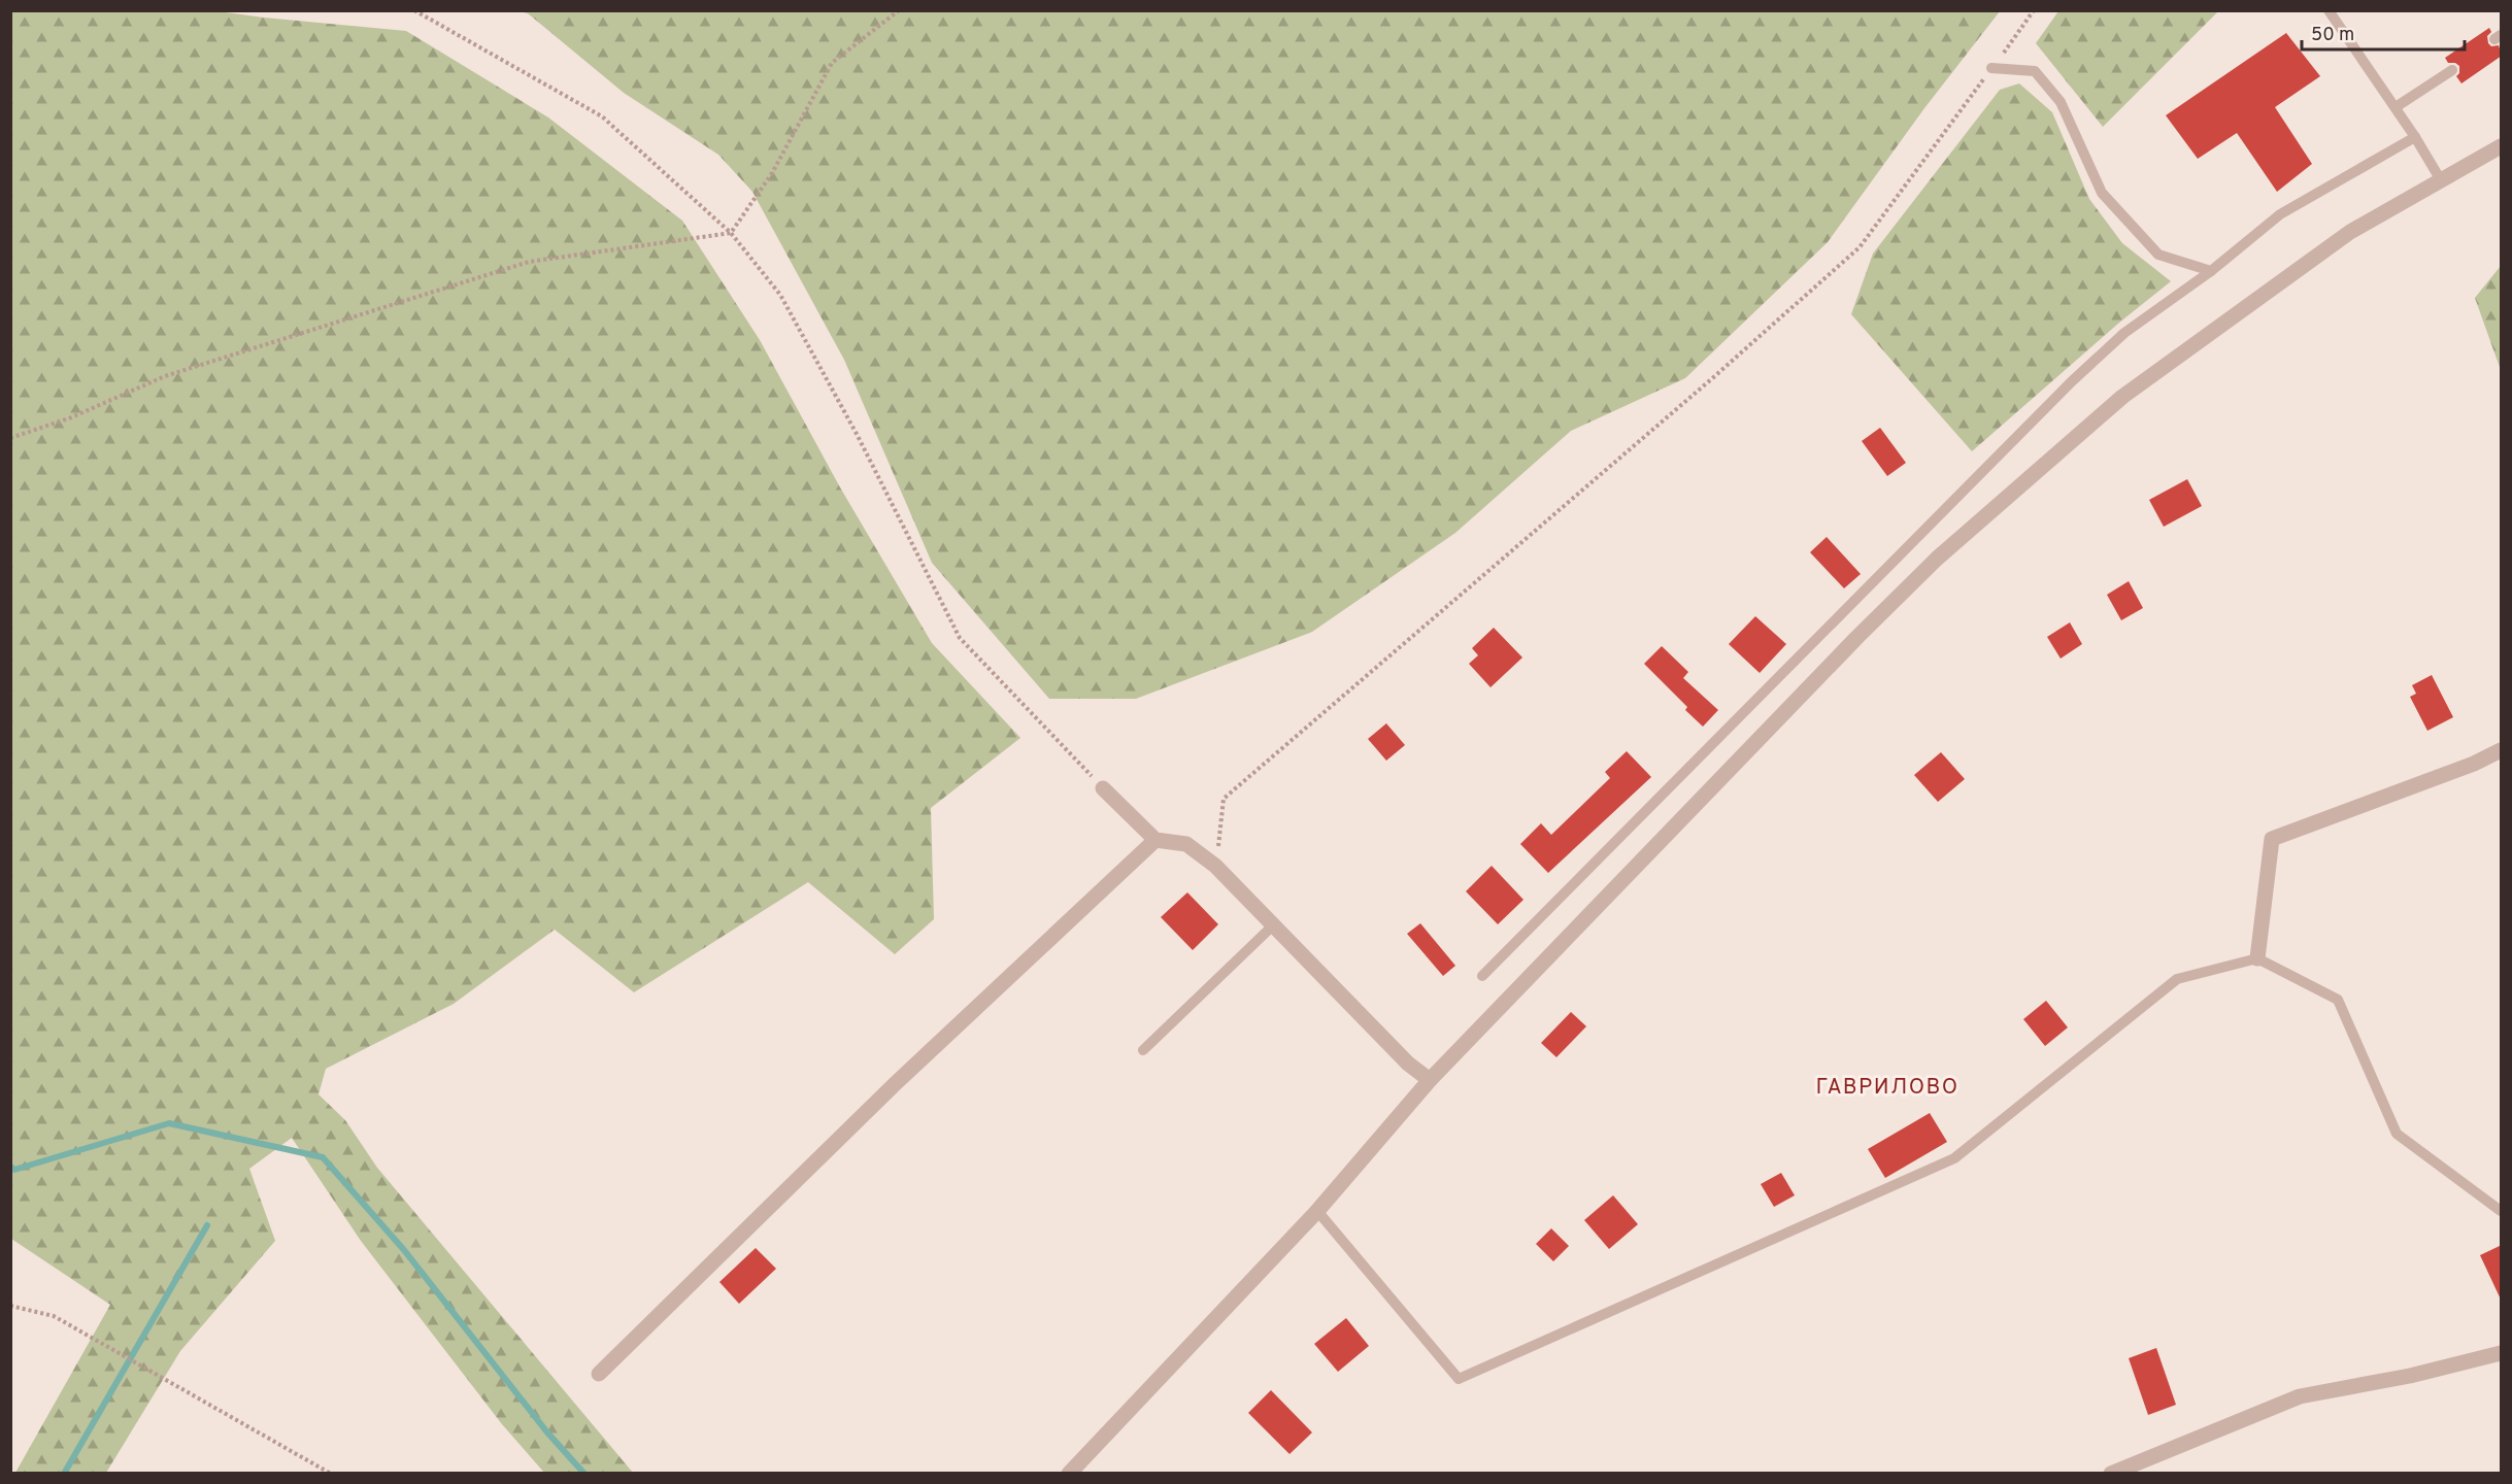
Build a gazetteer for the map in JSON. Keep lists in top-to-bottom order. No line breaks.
{"districts":["ГАВРИЛОВО"],"scale_bar":"50 m"}
